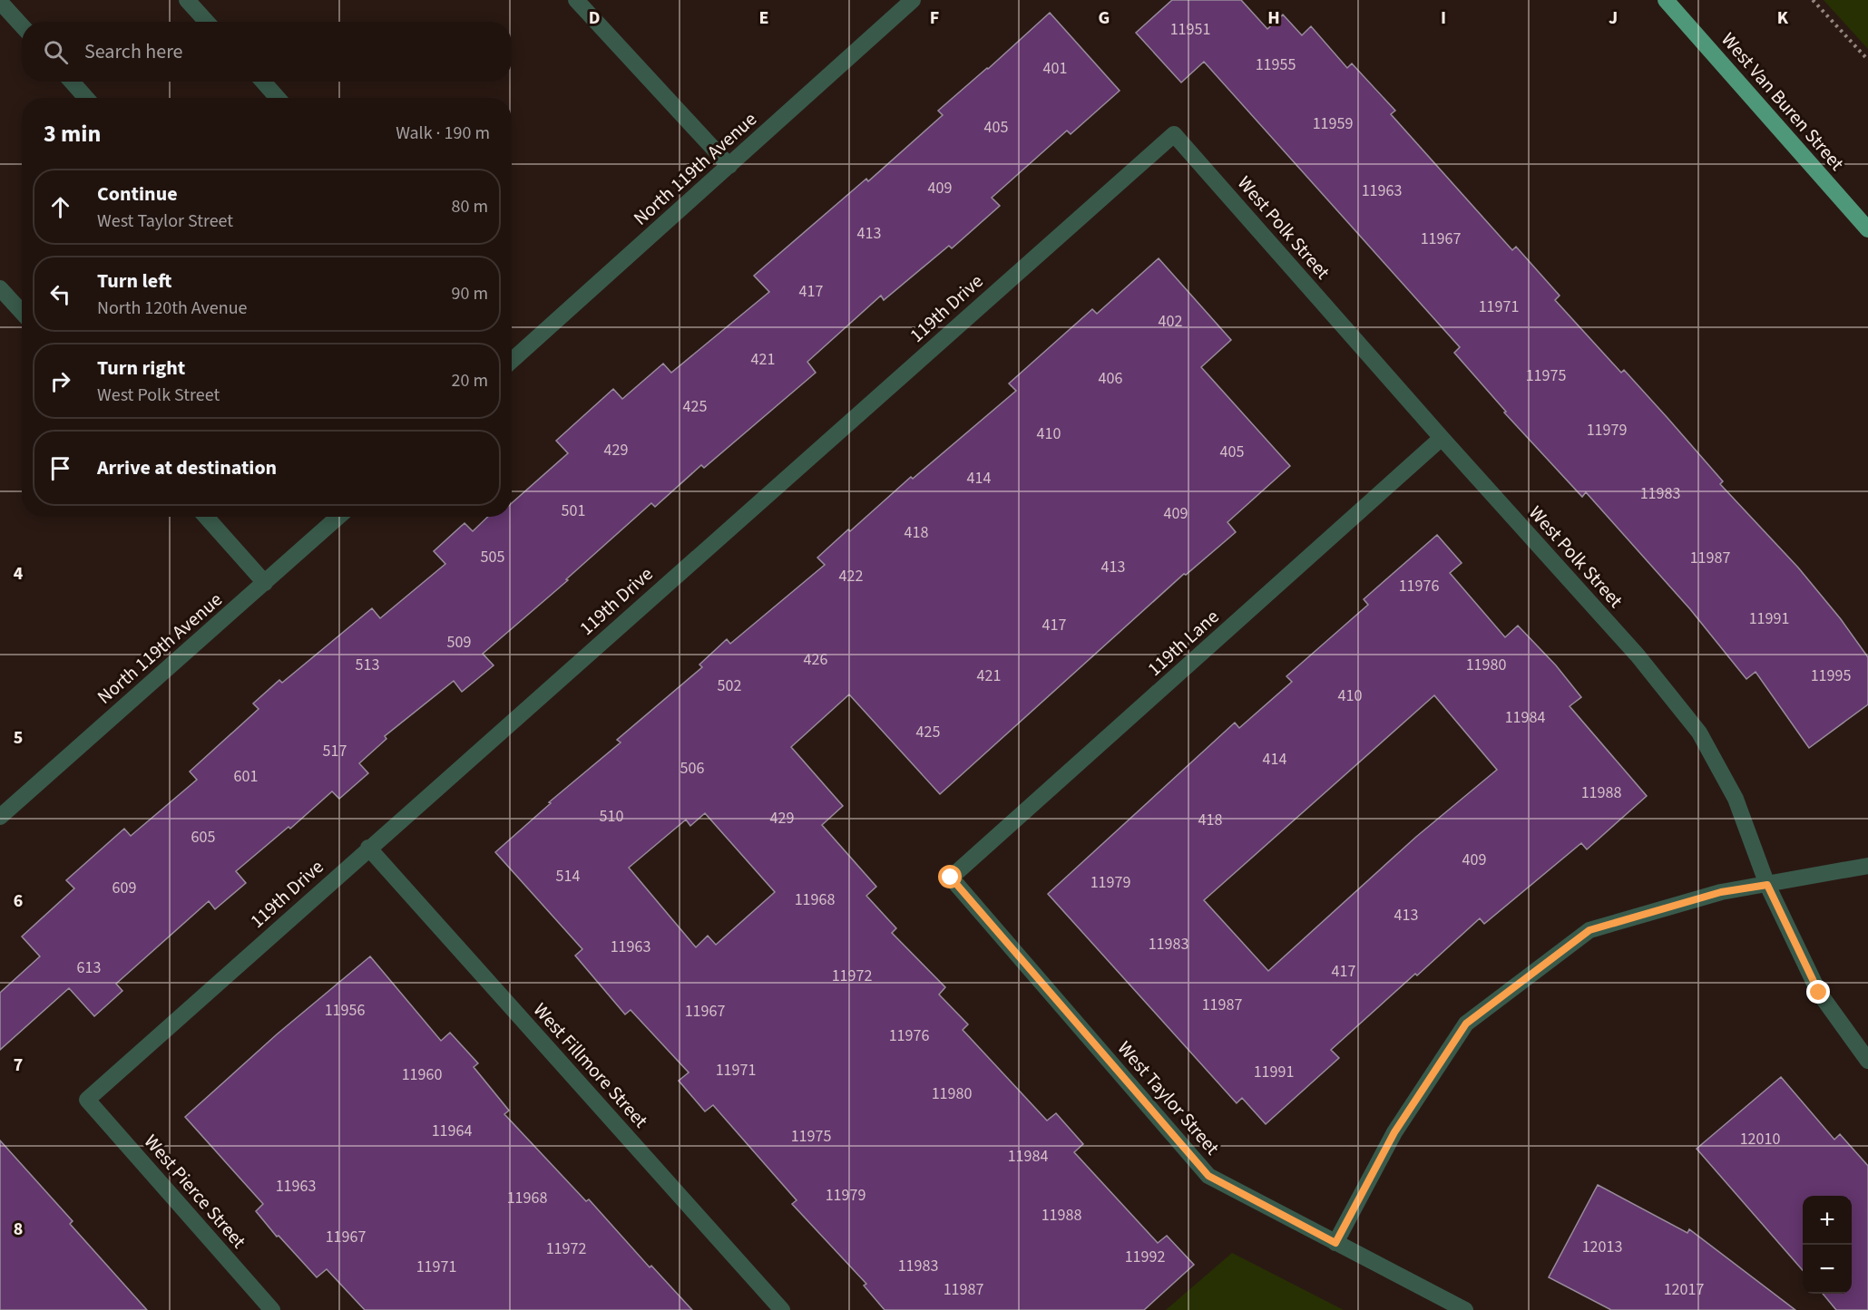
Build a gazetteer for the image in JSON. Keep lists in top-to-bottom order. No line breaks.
{"streets":{"main road":["West Van Buren Street"],"street":["North 119th Avenue","West Polk Street","119th Drive","119th Lane","West Fillmore Street","West Taylor Street","West Pierce Street"]},"crossings":[["West Polk Street","119th Drive"],["West Polk Street","119th Lane"],["119th Drive","West Fillmore Street"],["119th Drive","West Pierce Street"],["119th Lane","West Taylor Street"]],"house_numbers":["11951","11955","401","11959","405","409","11963","413","11967","417","11971","402","421","11975","406","425","11979","410","429","405","414","11983","501","409","418","505","11987","413","422","11976","11991","417","509","426","513","11980","421","11995","502","410","11984","425","517","414","506","601","11988","510","429","418","605","409","514","11979","609","11968","413","11983","11963","613","417","11972","11987","11956","11967","11976","11971","11991","11960","11980","11964","11975","12010","11984","11963","11979","11968","11988","11967","12013","11972","11992","11983","11971","11987","12017"],"page":{"search":"Search here","heading":["3 min","Walk · 190 m"],"list":[["Continue","West Taylor Street","80 m"],["Turn left","North 120th Avenue","90 m"],["Turn right","West Polk Street","20 m"],"Arrive at destination"],"map_buttons":["+","−"]},"grid":{"columns":["D","E","F","G","H","I","J","K"],"rows":["4","5","6","7","8"]}}
